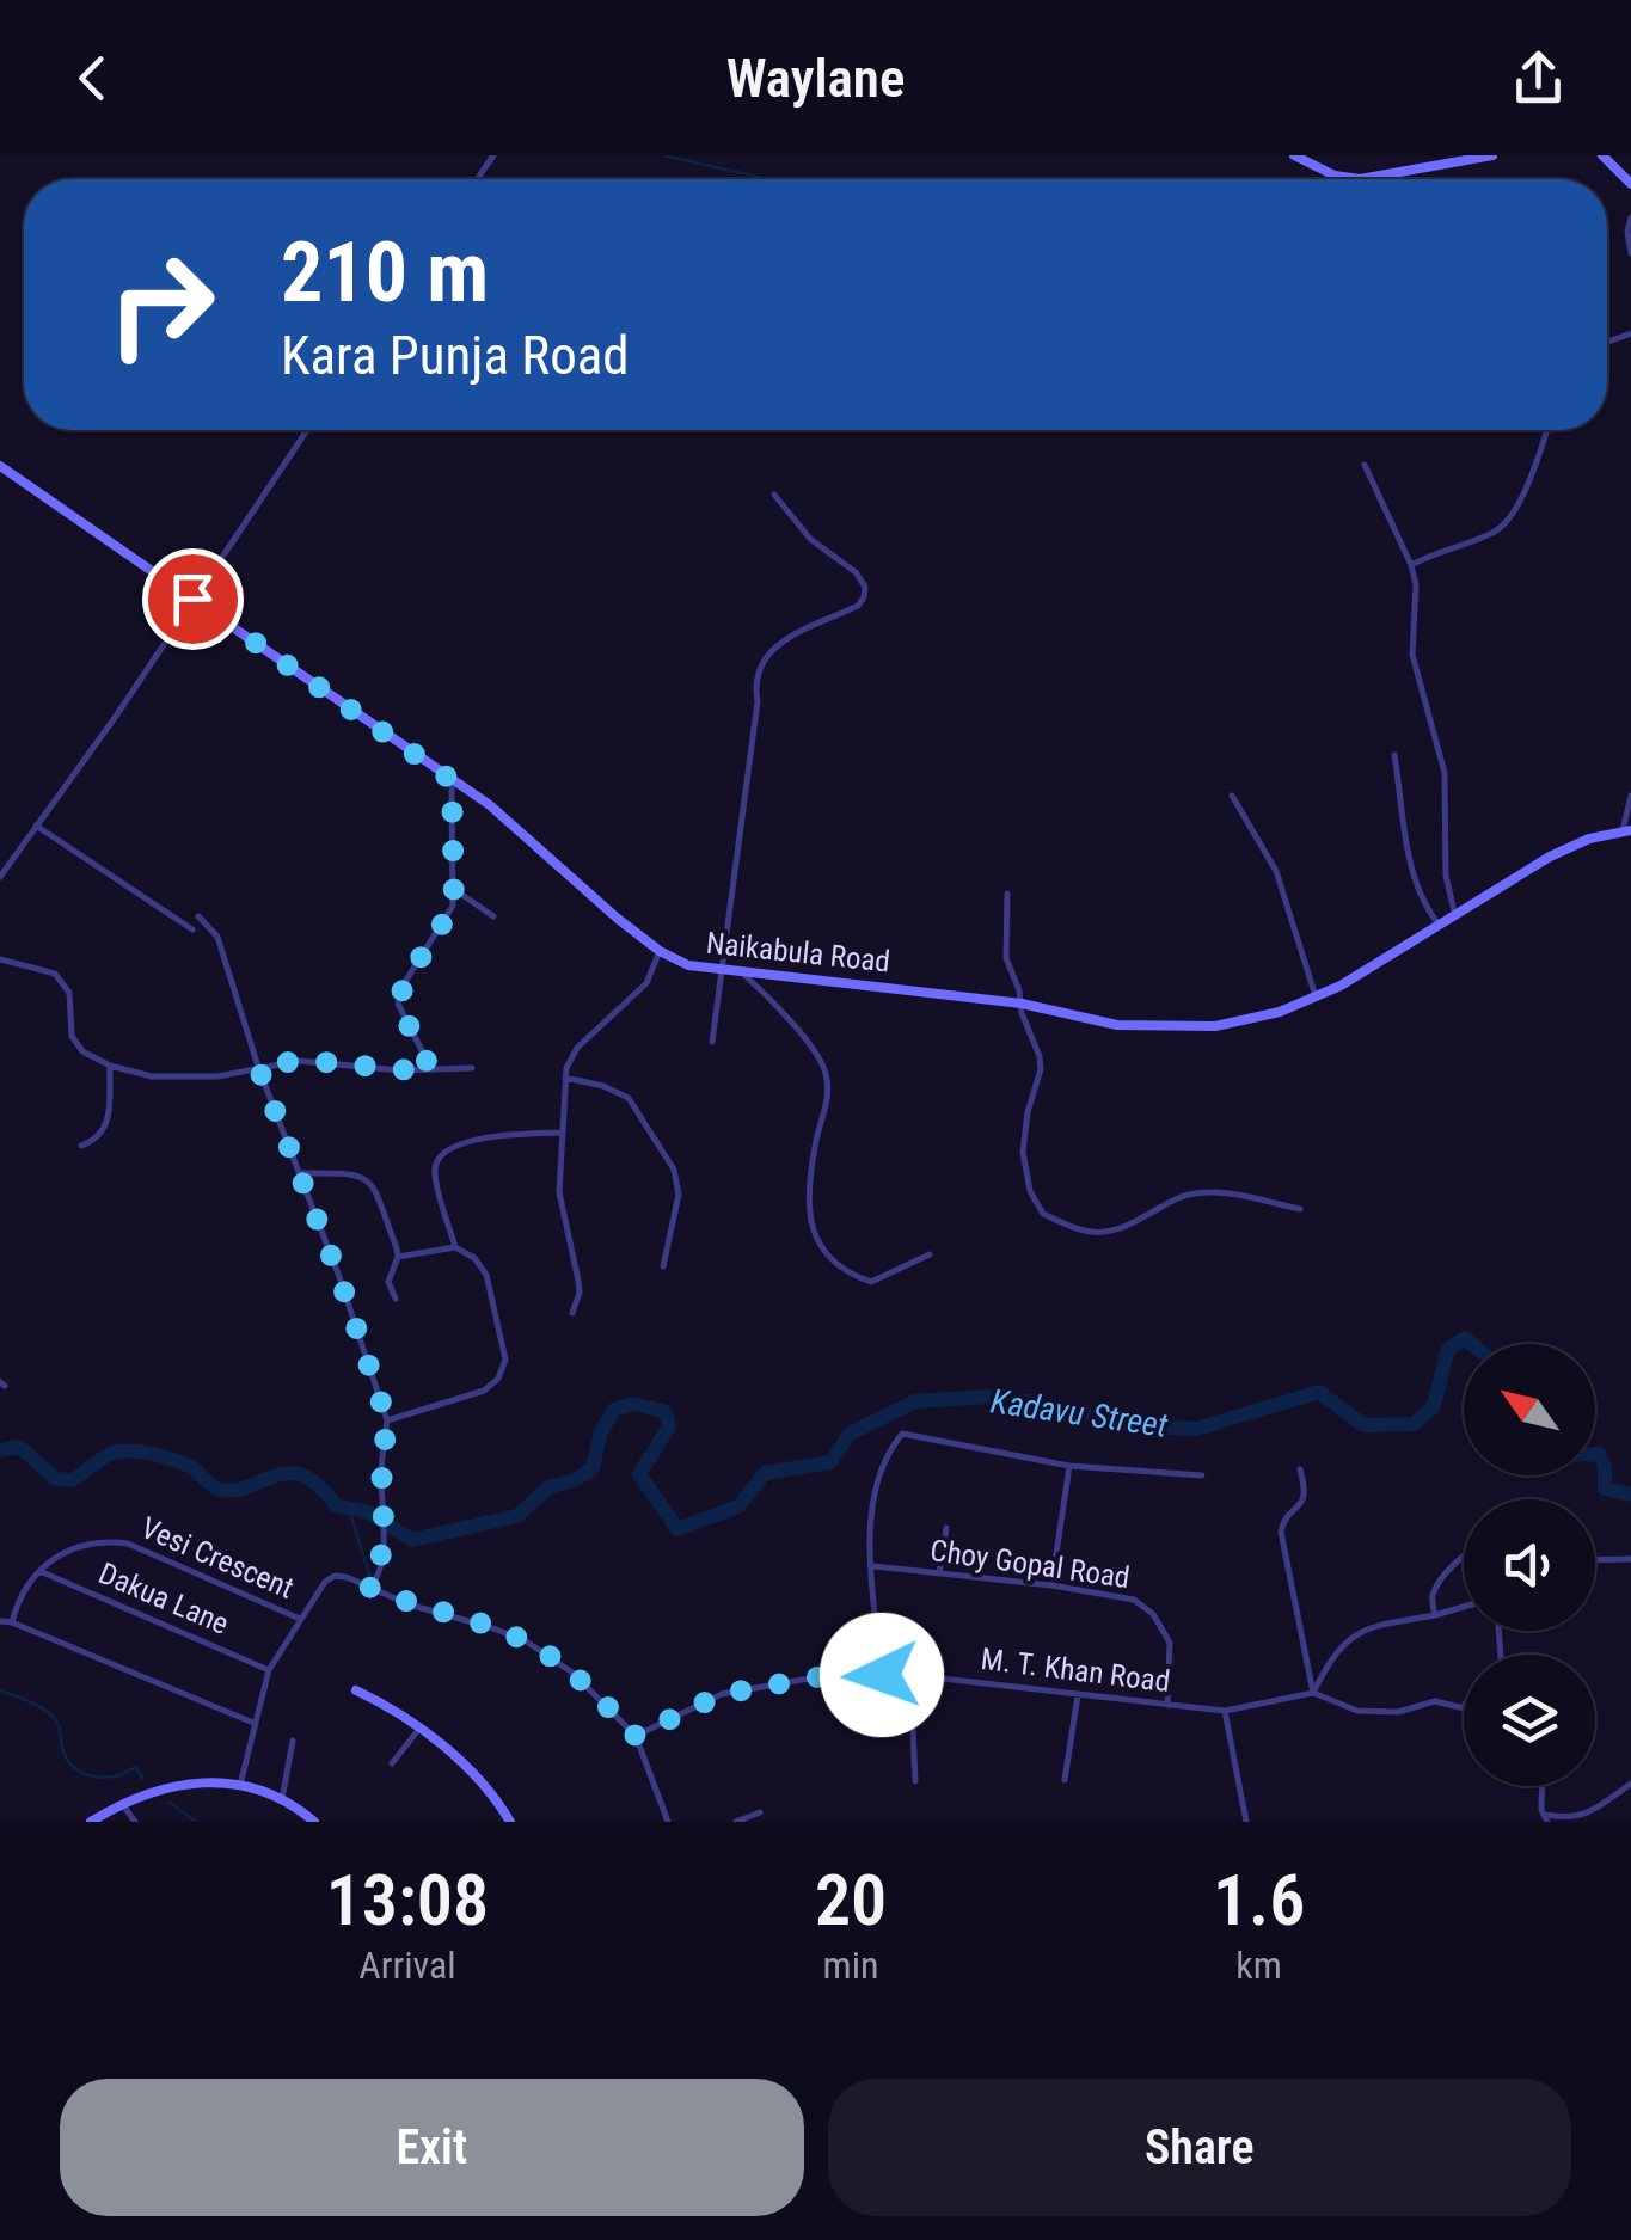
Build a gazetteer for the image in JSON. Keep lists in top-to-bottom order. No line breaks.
{"streets":{"street":["Naikabula Road","Vesi Crescent","Choy Gopal Road","Dakua Lane","M. T. Khan Road"]},"crossings":[["Vesi Crescent","Dakua Lane"],["Choy Gopal Road","M. T. Khan Road"]],"water":["Kadavu Street"],"north":"top left","page":{"header":"Waylane","turn":["210 m","Kara Punja Road"],"eta":["13:08","Arrival","20","min","1.6","km"],"buttons":["Exit","Share"]}}
